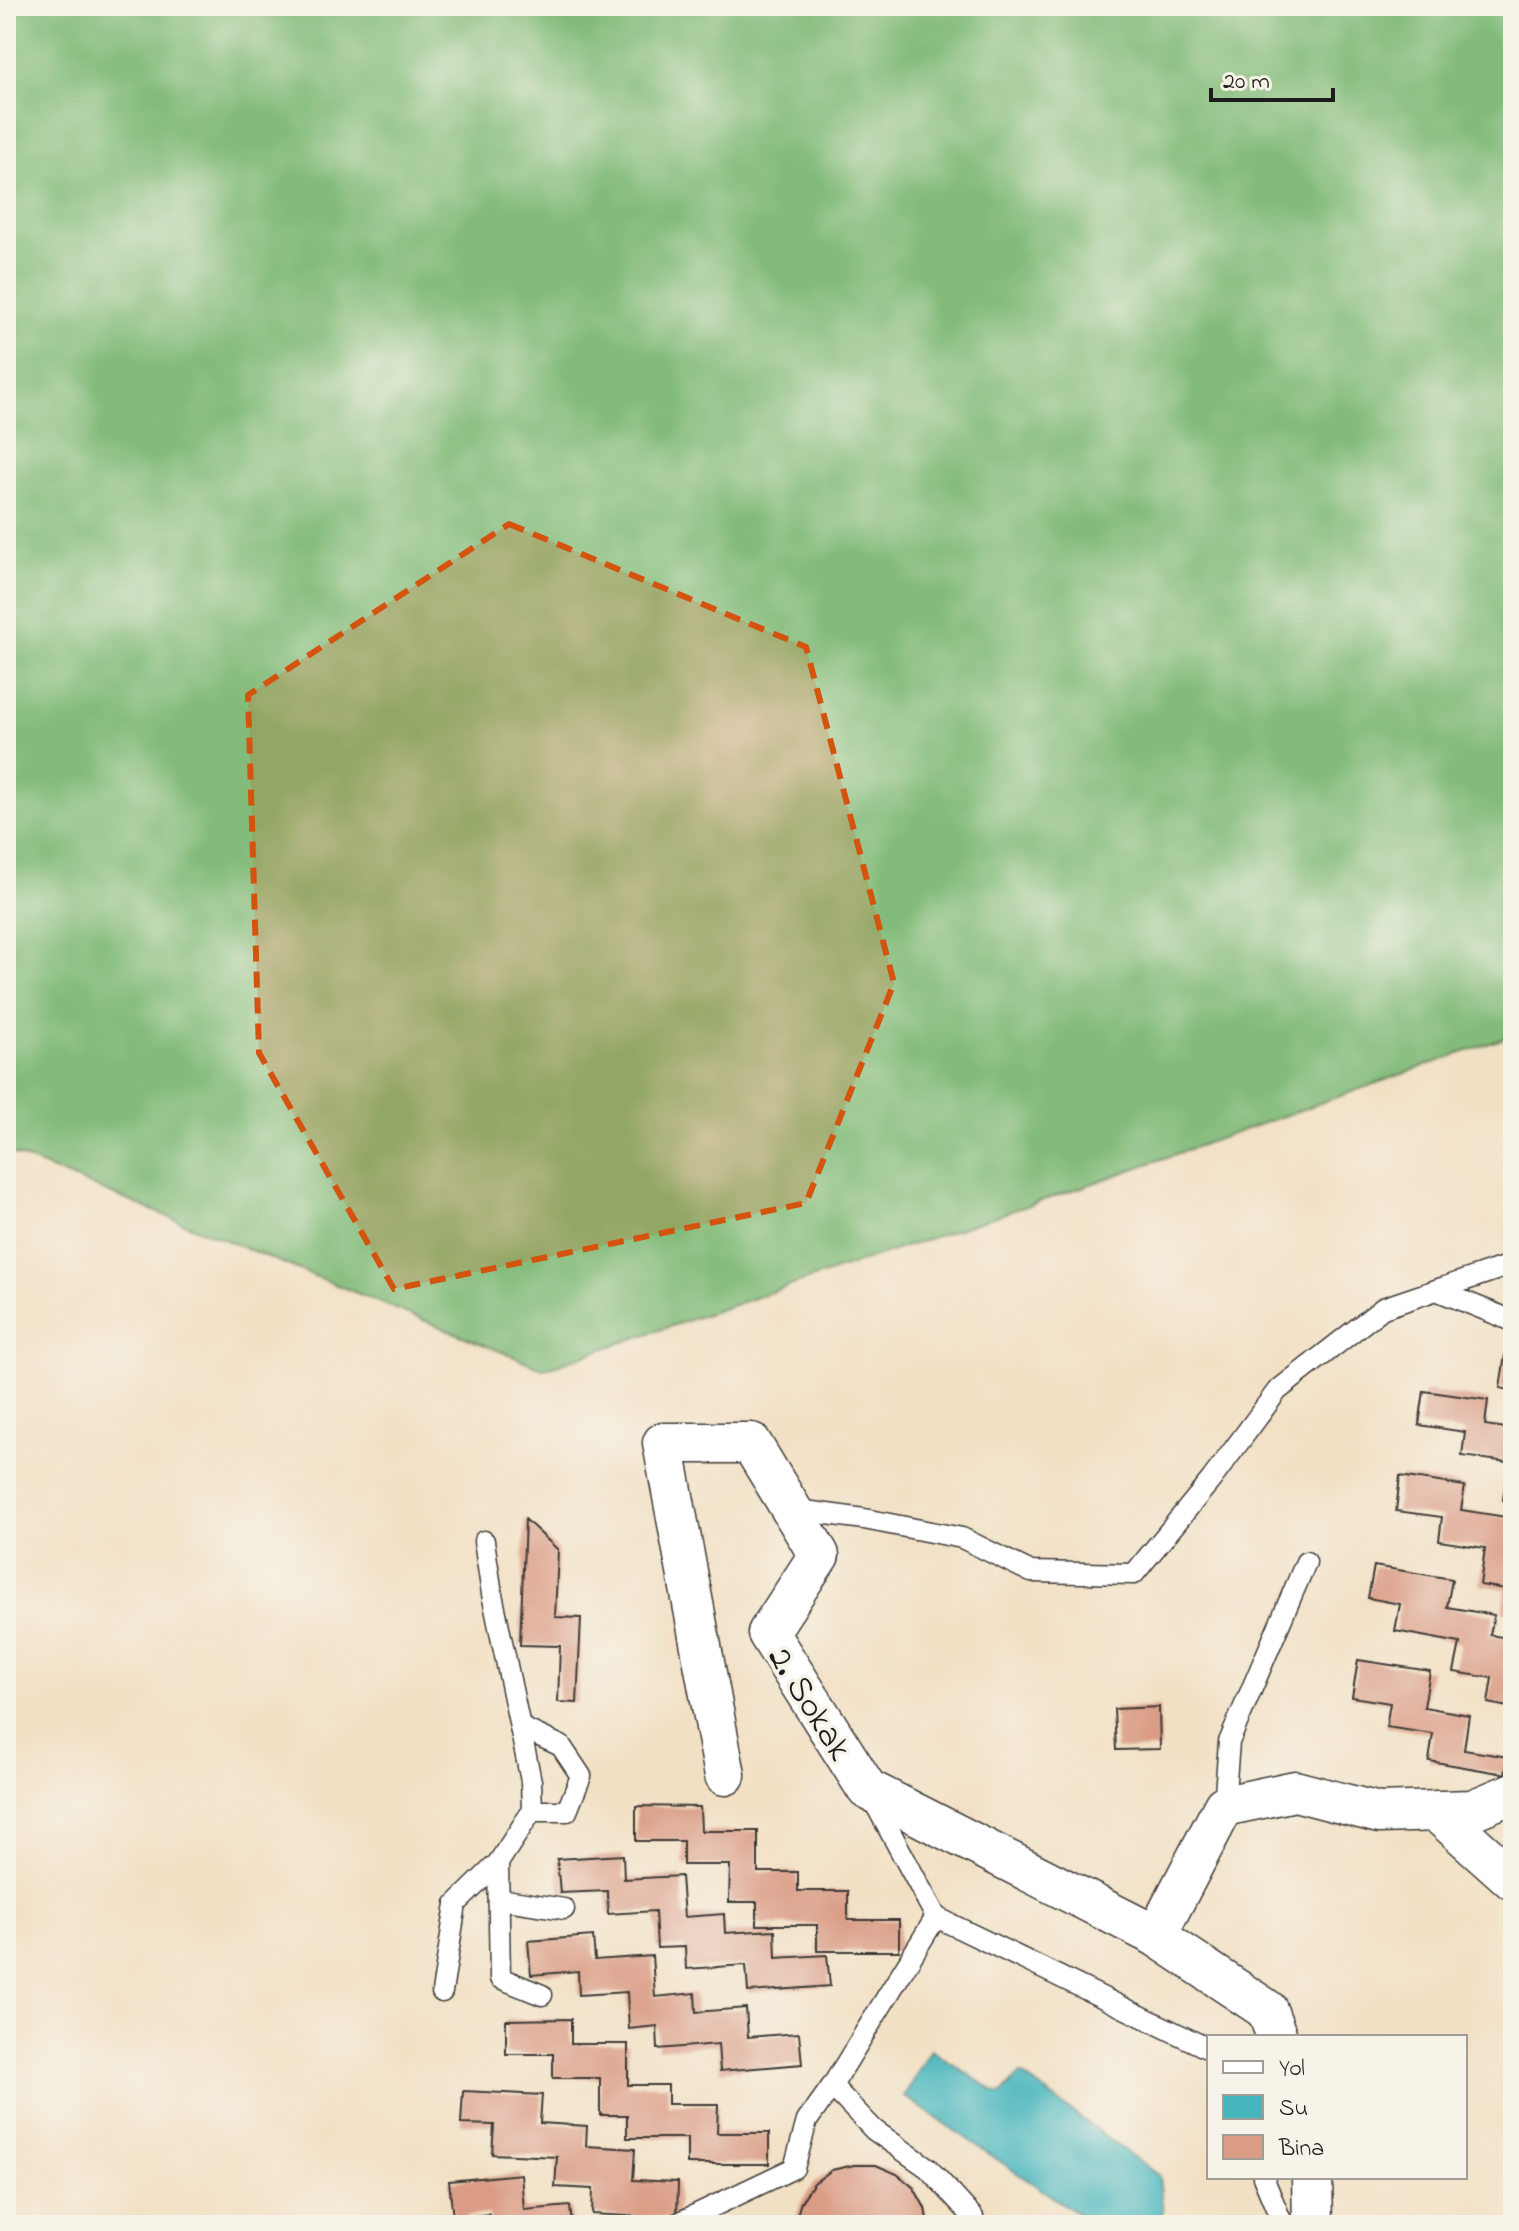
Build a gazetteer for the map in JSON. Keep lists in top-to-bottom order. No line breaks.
{"streets":{"street":["2. Sokak"]},"legend":["Yol","Su","Bina"],"scale_bar":"20 m"}
